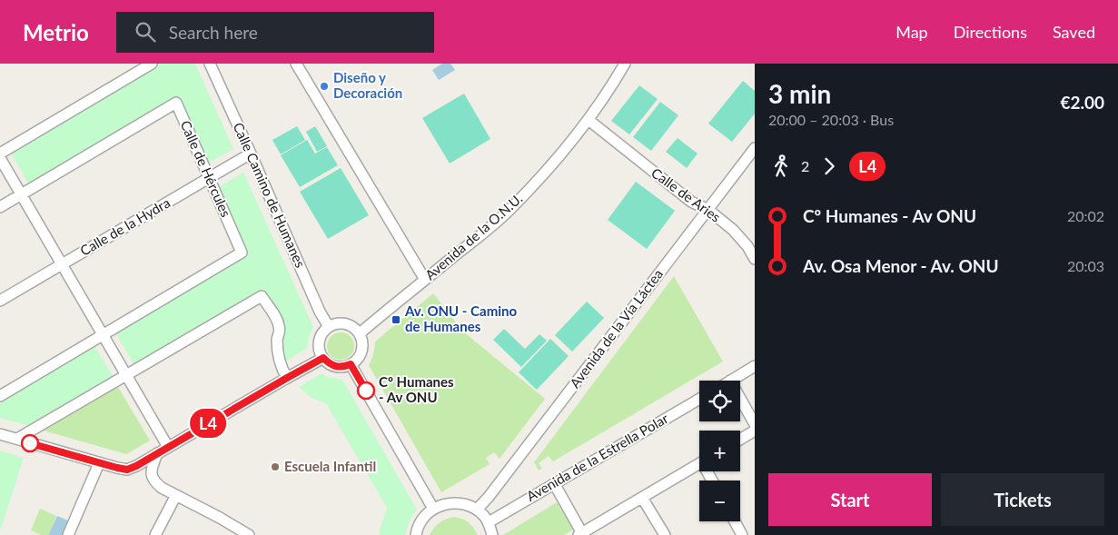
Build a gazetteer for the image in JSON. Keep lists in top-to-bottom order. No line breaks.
{"streets":{"street":["Calle de Hércules","Calle Camino de Humanes","Calle de Aries","Calle de la Hydra","Avenida de la O.N.U.","Avenida de la Vía Láctea","Avenida de la Estrella Polar"]},"crossings":[["Calle de Hércules","Calle de la Hydra"],["Calle Camino de Humanes","Calle de la Hydra"],["Calle Camino de Humanes","Avenida de la O.N.U."],["Calle de Aries","Avenida de la O.N.U."],["Calle de Aries","Avenida de la Vía Láctea"]],"places":{"other":["Diseño y Decoración","Cº Humanes - Av ONU","Escuela Infantil"],"transit":["Av. ONU - Camino de Humanes"]},"lines":["bus line L4"],"page":{"header":"Metrio","search":"Search here","nav":["Map","Directions","Saved"],"on_map":"L4","heading":["3 min","20:00 – 20:03 · Bus","€2.00"],"legs":["2","L4"],"list":[{"name":"Cº Humanes - Av ONU","value":"20:02"},{"name":"Av. Osa Menor - Av. ONU","value":"20:03"}],"map_buttons":["+","−"],"buttons":["Start","Tickets"]}}
